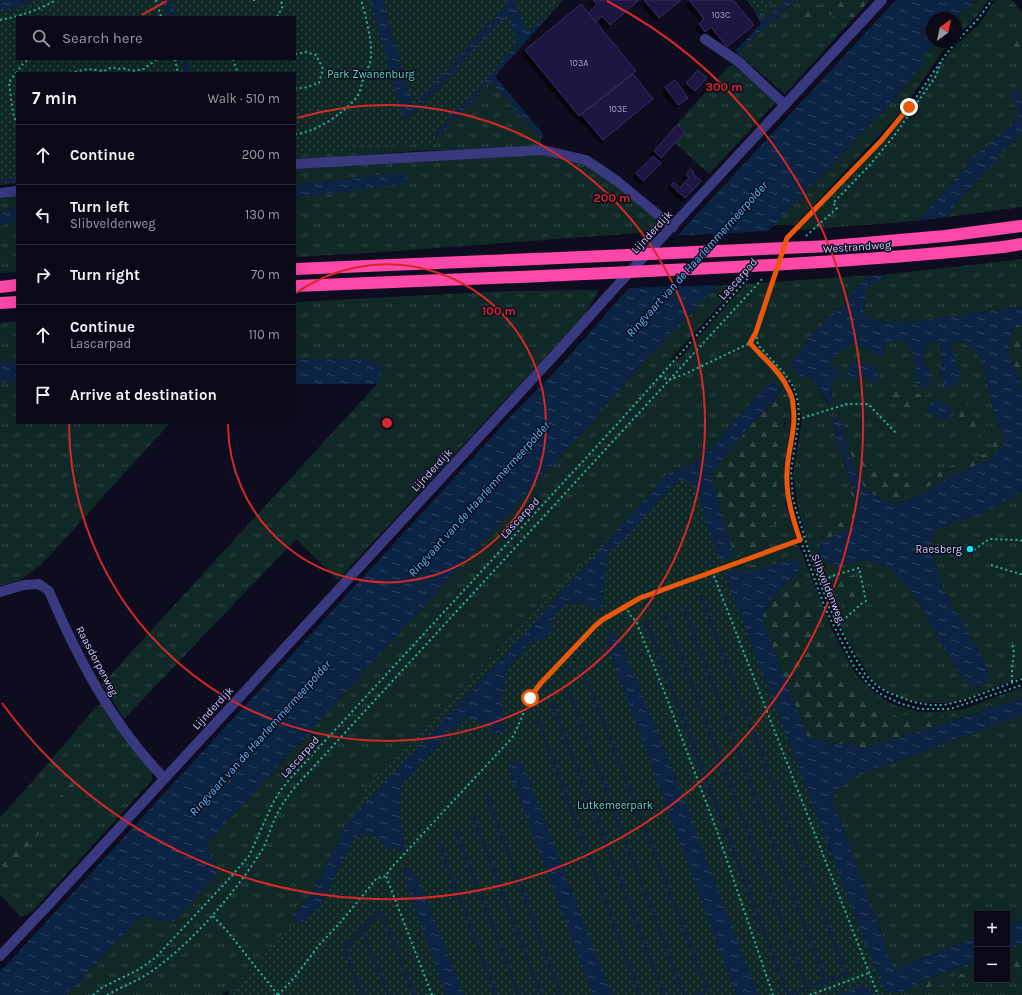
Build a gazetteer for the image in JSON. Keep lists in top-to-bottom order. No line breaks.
{"streets":{"highway":["Westrandweg"],"street":["Lijnderdijk","Raasdorperweg"],"path":["Lascarpad","Slibveldenweg"]},"crossings":[["Lijnderdijk","Raasdorperweg"]],"water":["Ringvaart van de Haarlemmermeerpolder"],"parks":["Park Zwanenburg","Lutkemeerpark"],"places":["Raesberg"],"house_numbers":["103C","103A","103E"],"north":"top right","page":{"search":"Search here","heading":["7 min","Walk · 510 m"],"list":[["Continue","200 m"],["Turn left","Slibveldenweg","130 m"],["Turn right","70 m"],["Continue","Lascarpad","110 m"],"Arrive at destination"],"map_buttons":["+","−"]},"rings":["300 m","200 m","100 m"]}
